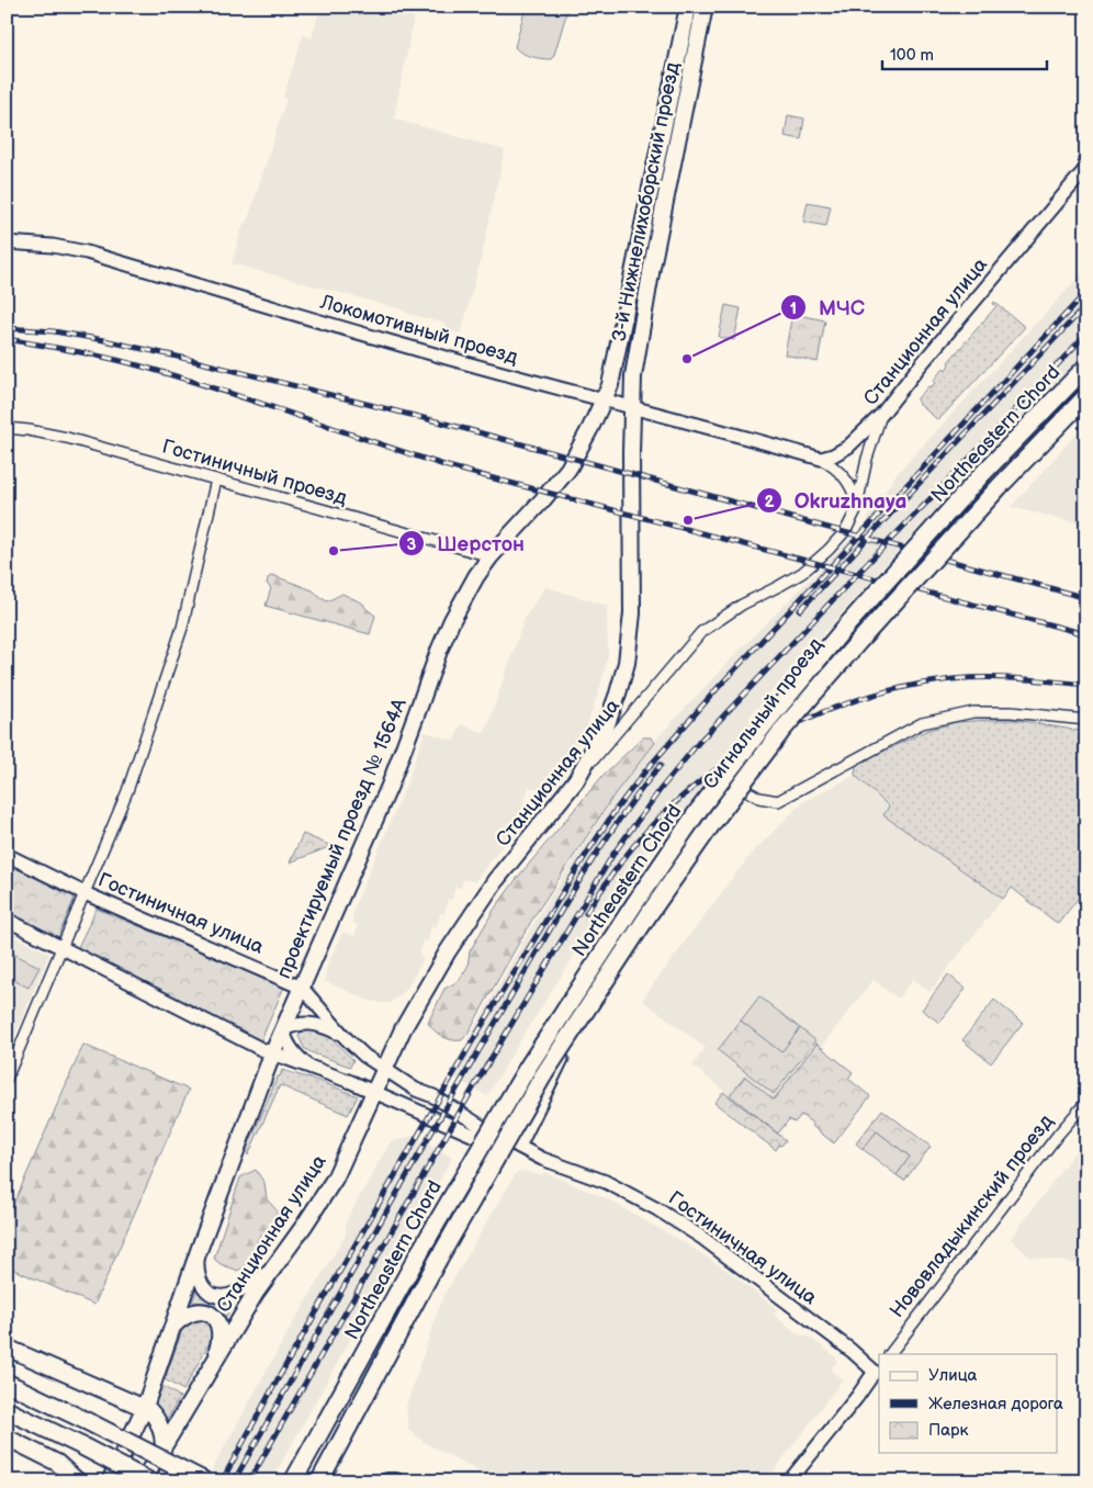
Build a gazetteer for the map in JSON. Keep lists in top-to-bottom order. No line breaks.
{"streets":{"main road":["3-й Нижнелихоборский проезд","Станционная улица","Northeastern Chord","проектируемый проезд № 1564А"],"street":["Локомотивный проезд","Гостиничный проезд","Сигнальный проезд","Гостиничная улица","Нововладыкинский проезд"]},"crossings":[["3-й Нижнелихоборский проезд","Локомотивный проезд"],["3-й Нижнелихоборский проезд","Станционная улица"],["3-й Нижнелихоборский проезд","Гостиничный проезд"],["3-й Нижнелихоборский проезд","проектируемый проезд № 1564А"],["Локомотивный проезд","Станционная улица"],["Станционная улица","Гостиничная улица"],["Гостиничный проезд","проектируемый проезд № 1564А"],["Сигнальный проезд","Гостиничная улица"],["проектируемый проезд № 1564А","Гостиничная улица"]],"places":["МЧС","Okruzhnaya","Шерстон"],"legend":["Улица","Железная дорога","Парк"],"scale_bar":"100 m"}
